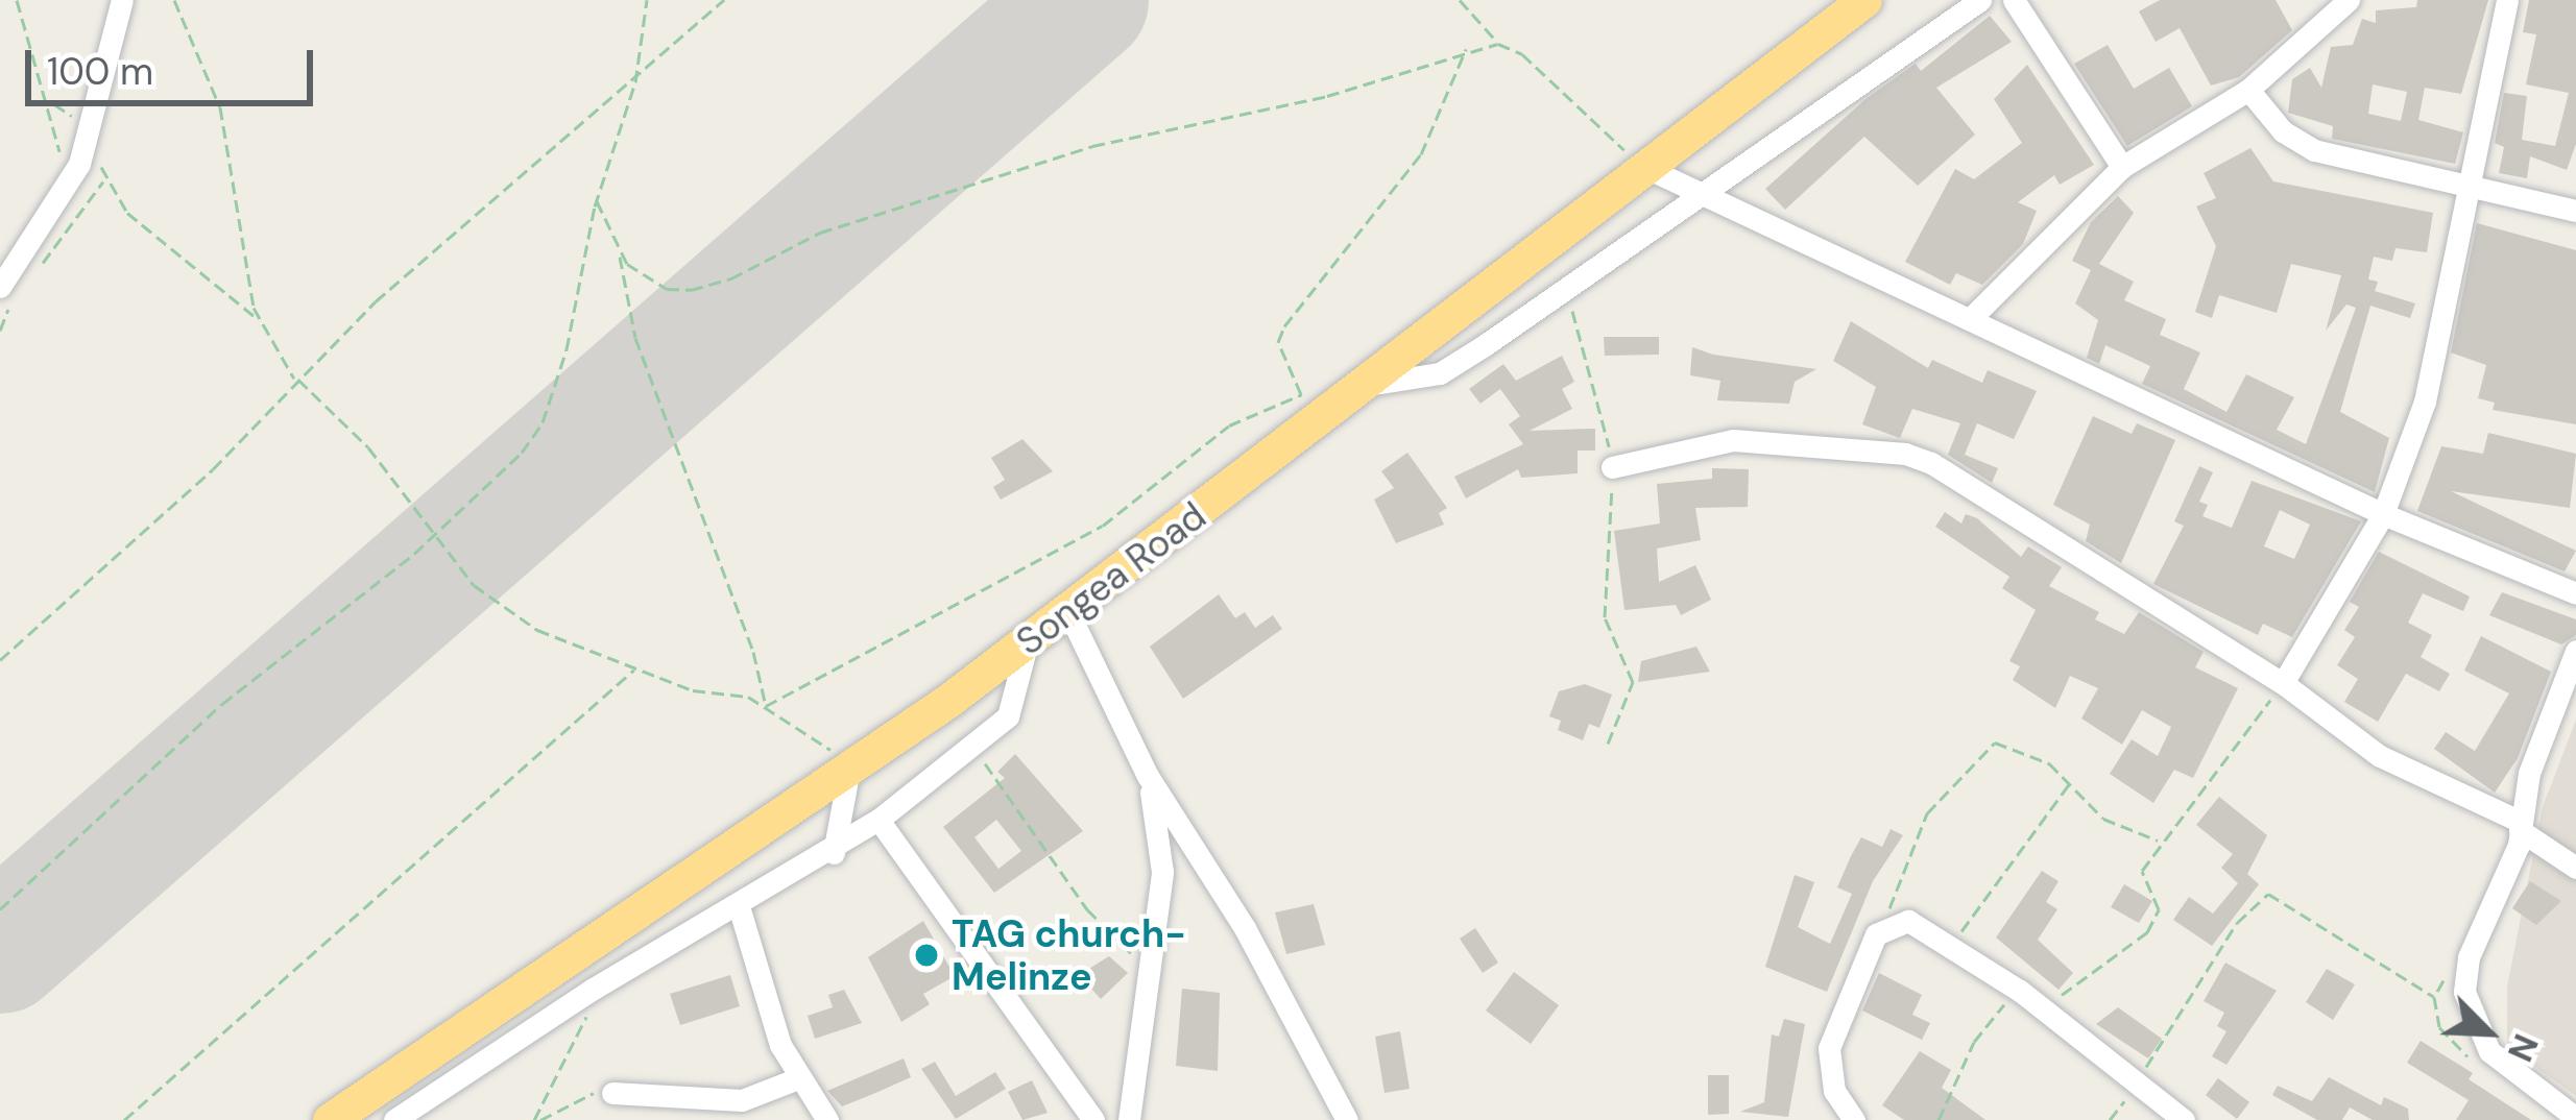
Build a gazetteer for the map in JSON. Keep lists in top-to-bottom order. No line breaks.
{"streets":{"highway":["Songea Road"]},"places":["TAG church- Melinze"],"scale_bar":"100 m","north":"bottom right"}
